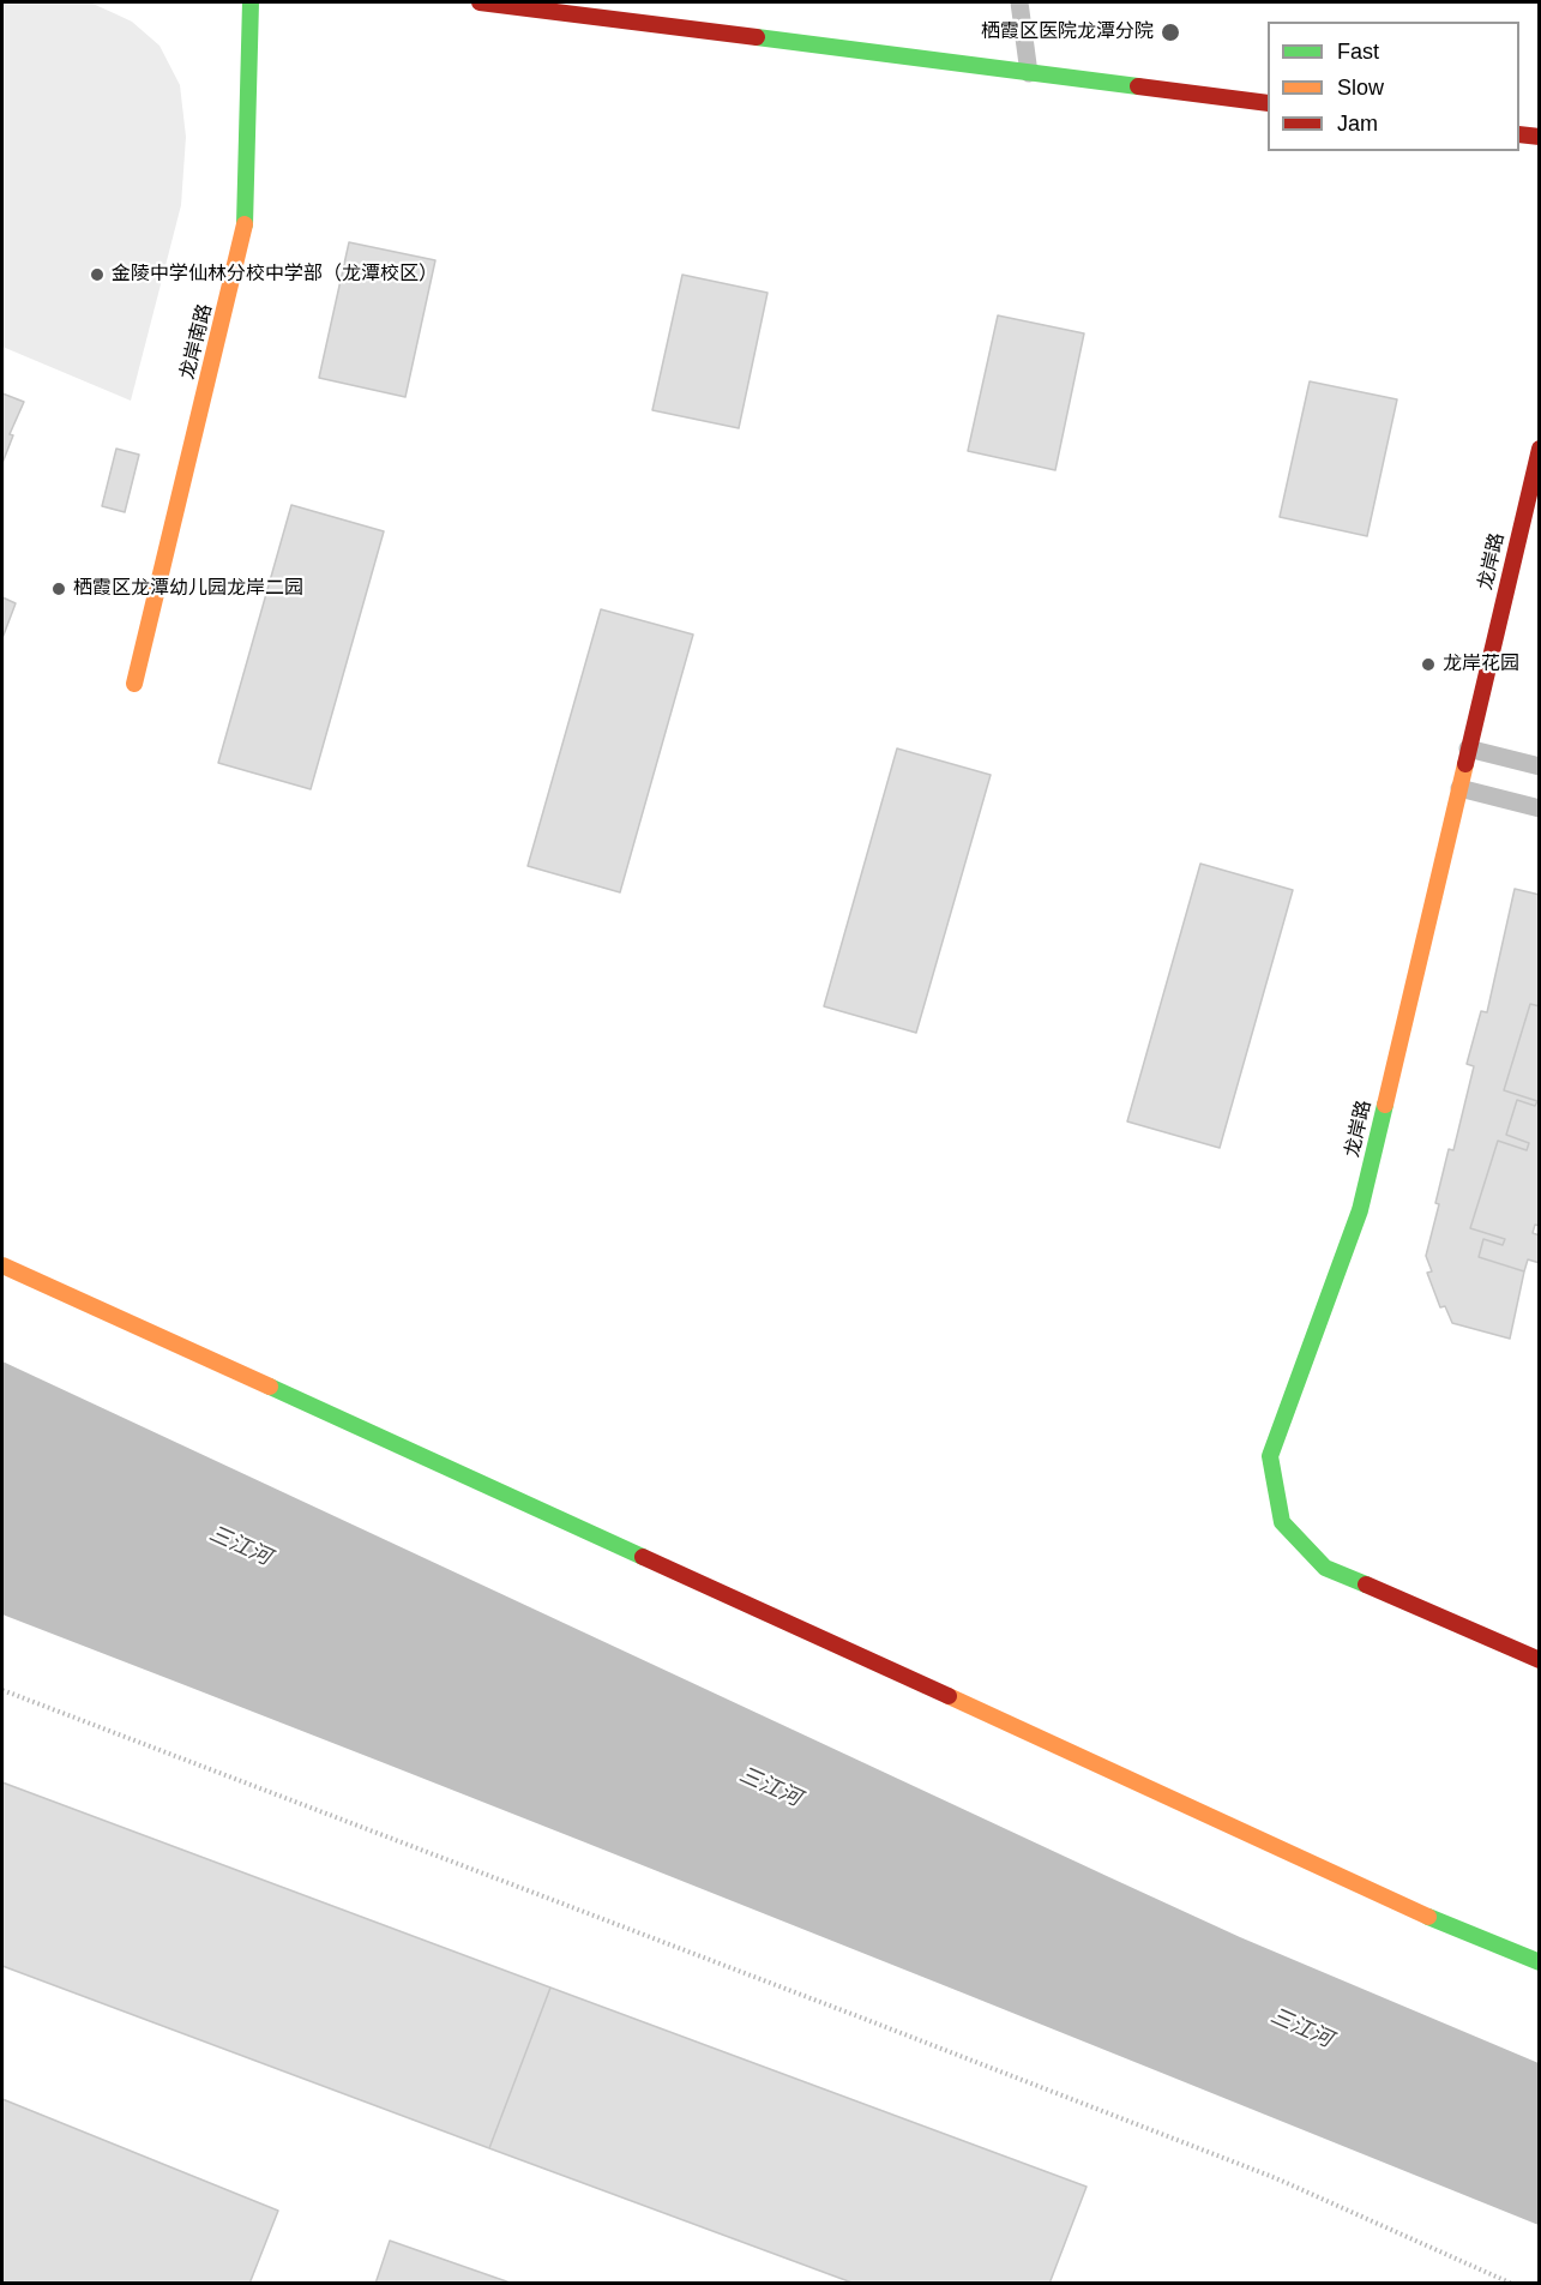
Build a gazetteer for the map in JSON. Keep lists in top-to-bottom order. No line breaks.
{"streets":{"street":["龙岸南路","龙岸路"]},"water":["三江河"],"places":["栖霞区医院龙潭分院","金陵中学仙林分校中学部（龙潭校区）","栖霞区龙潭幼儿园龙岸二园","龙岸花园"],"legend":["Fast","Slow","Jam"]}
